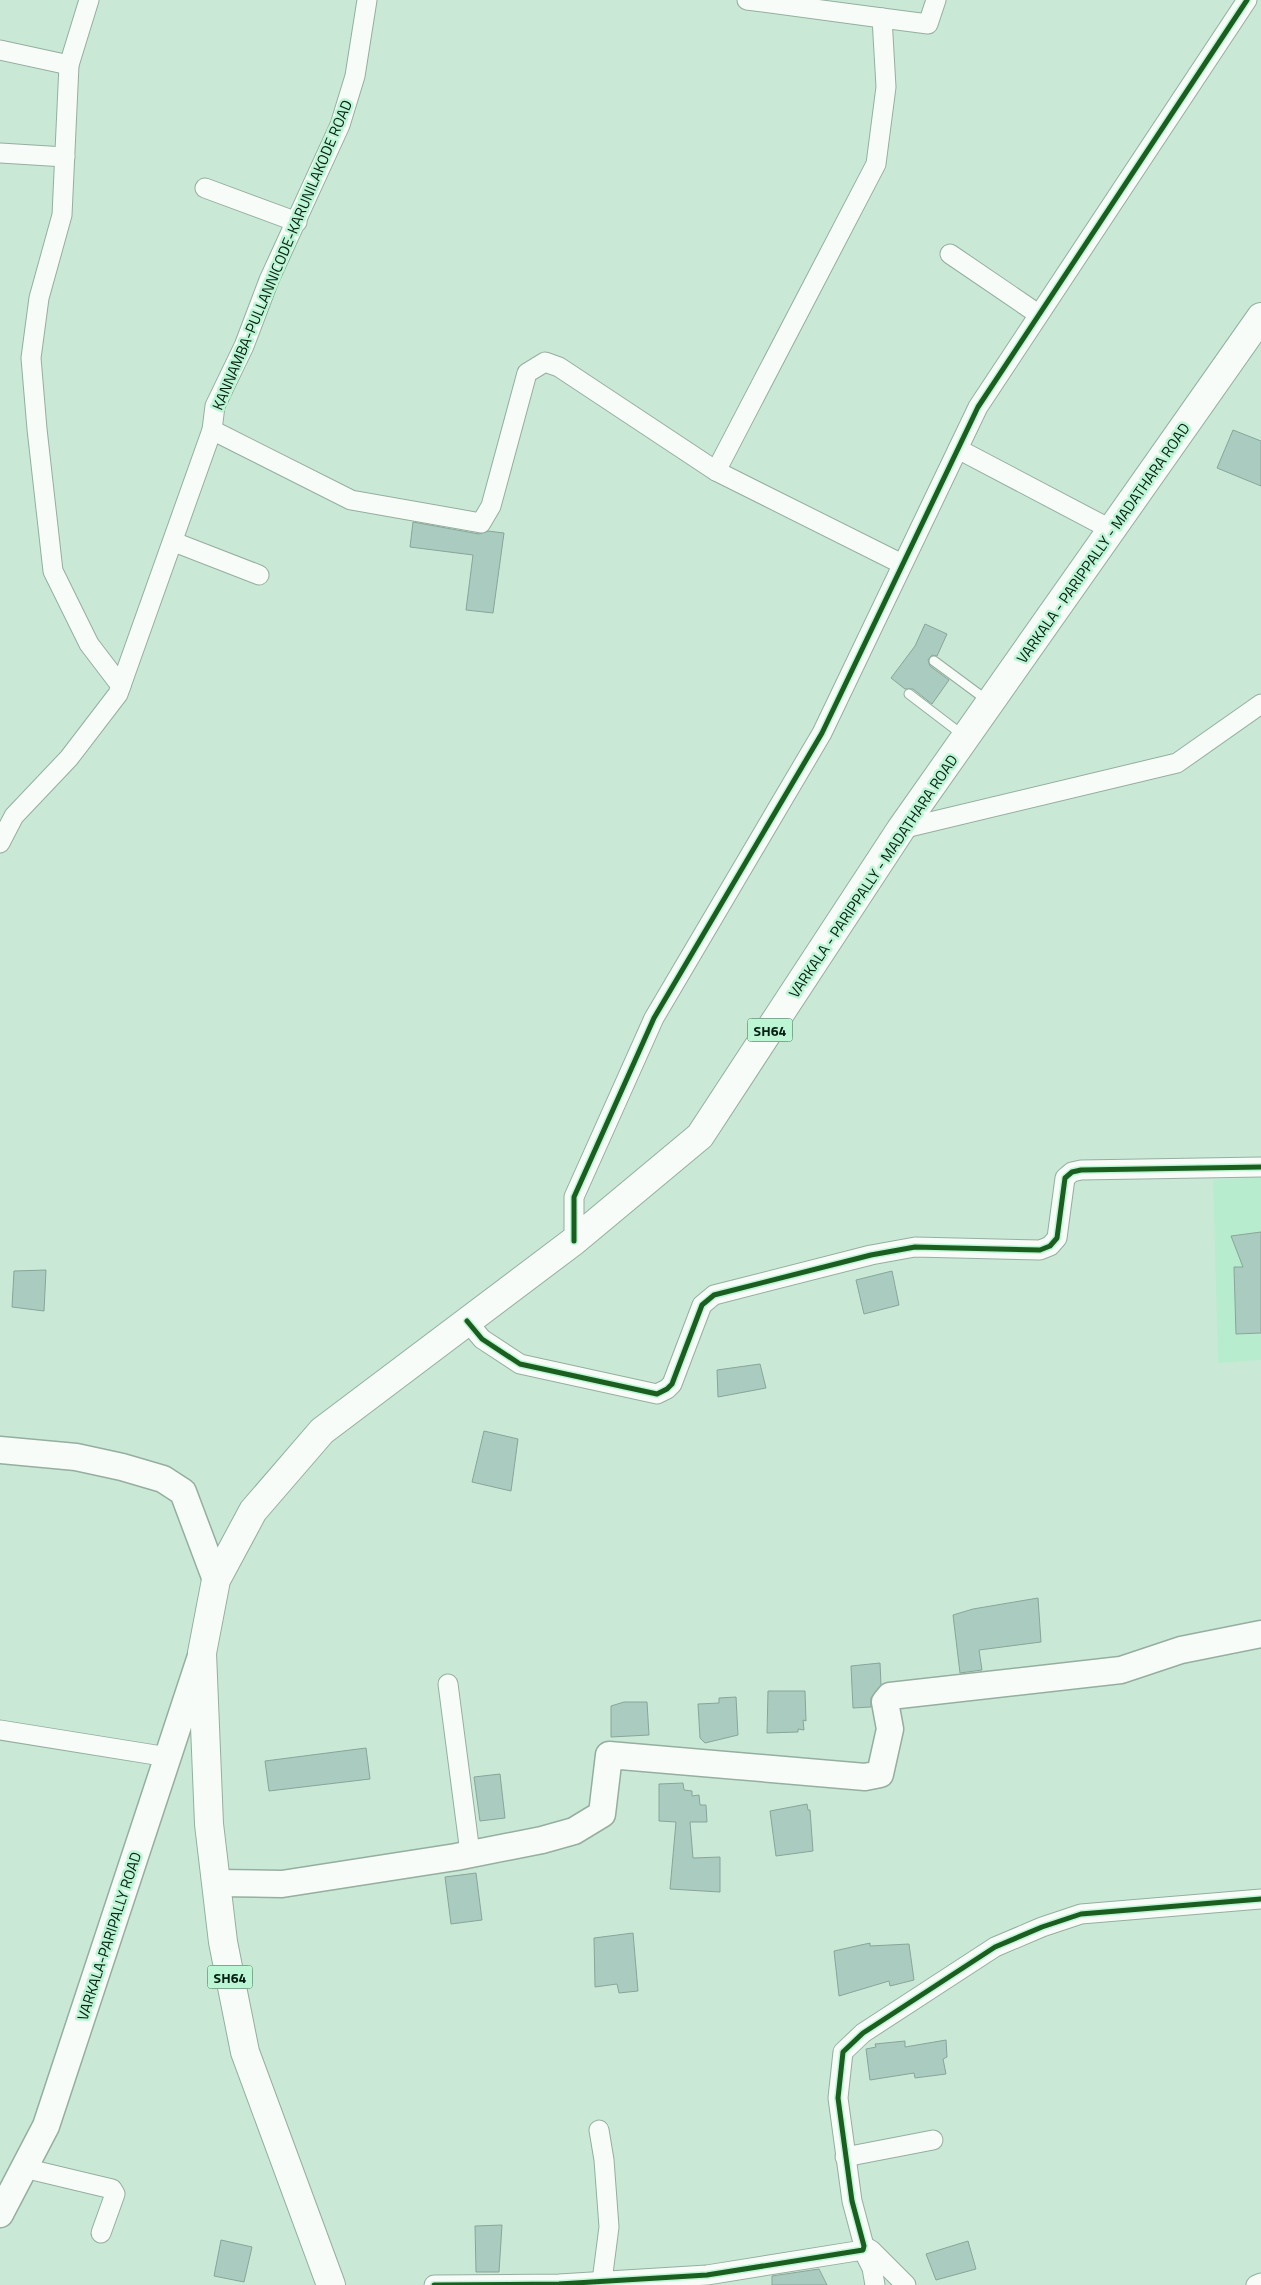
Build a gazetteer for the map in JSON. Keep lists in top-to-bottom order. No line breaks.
{"streets":{"main road":["VARKALA - PARIPPALLY - MADATHARA ROAD","SH64","VARKALA-PARIPALLY ROAD"],"street":["KANNAMBA-PULLANNICODE-KARUNILAKODE ROAD"]},"crossings":[["VARKALA - PARIPPALLY - MADATHARA ROAD","VARKALA-PARIPALLY ROAD"]]}
